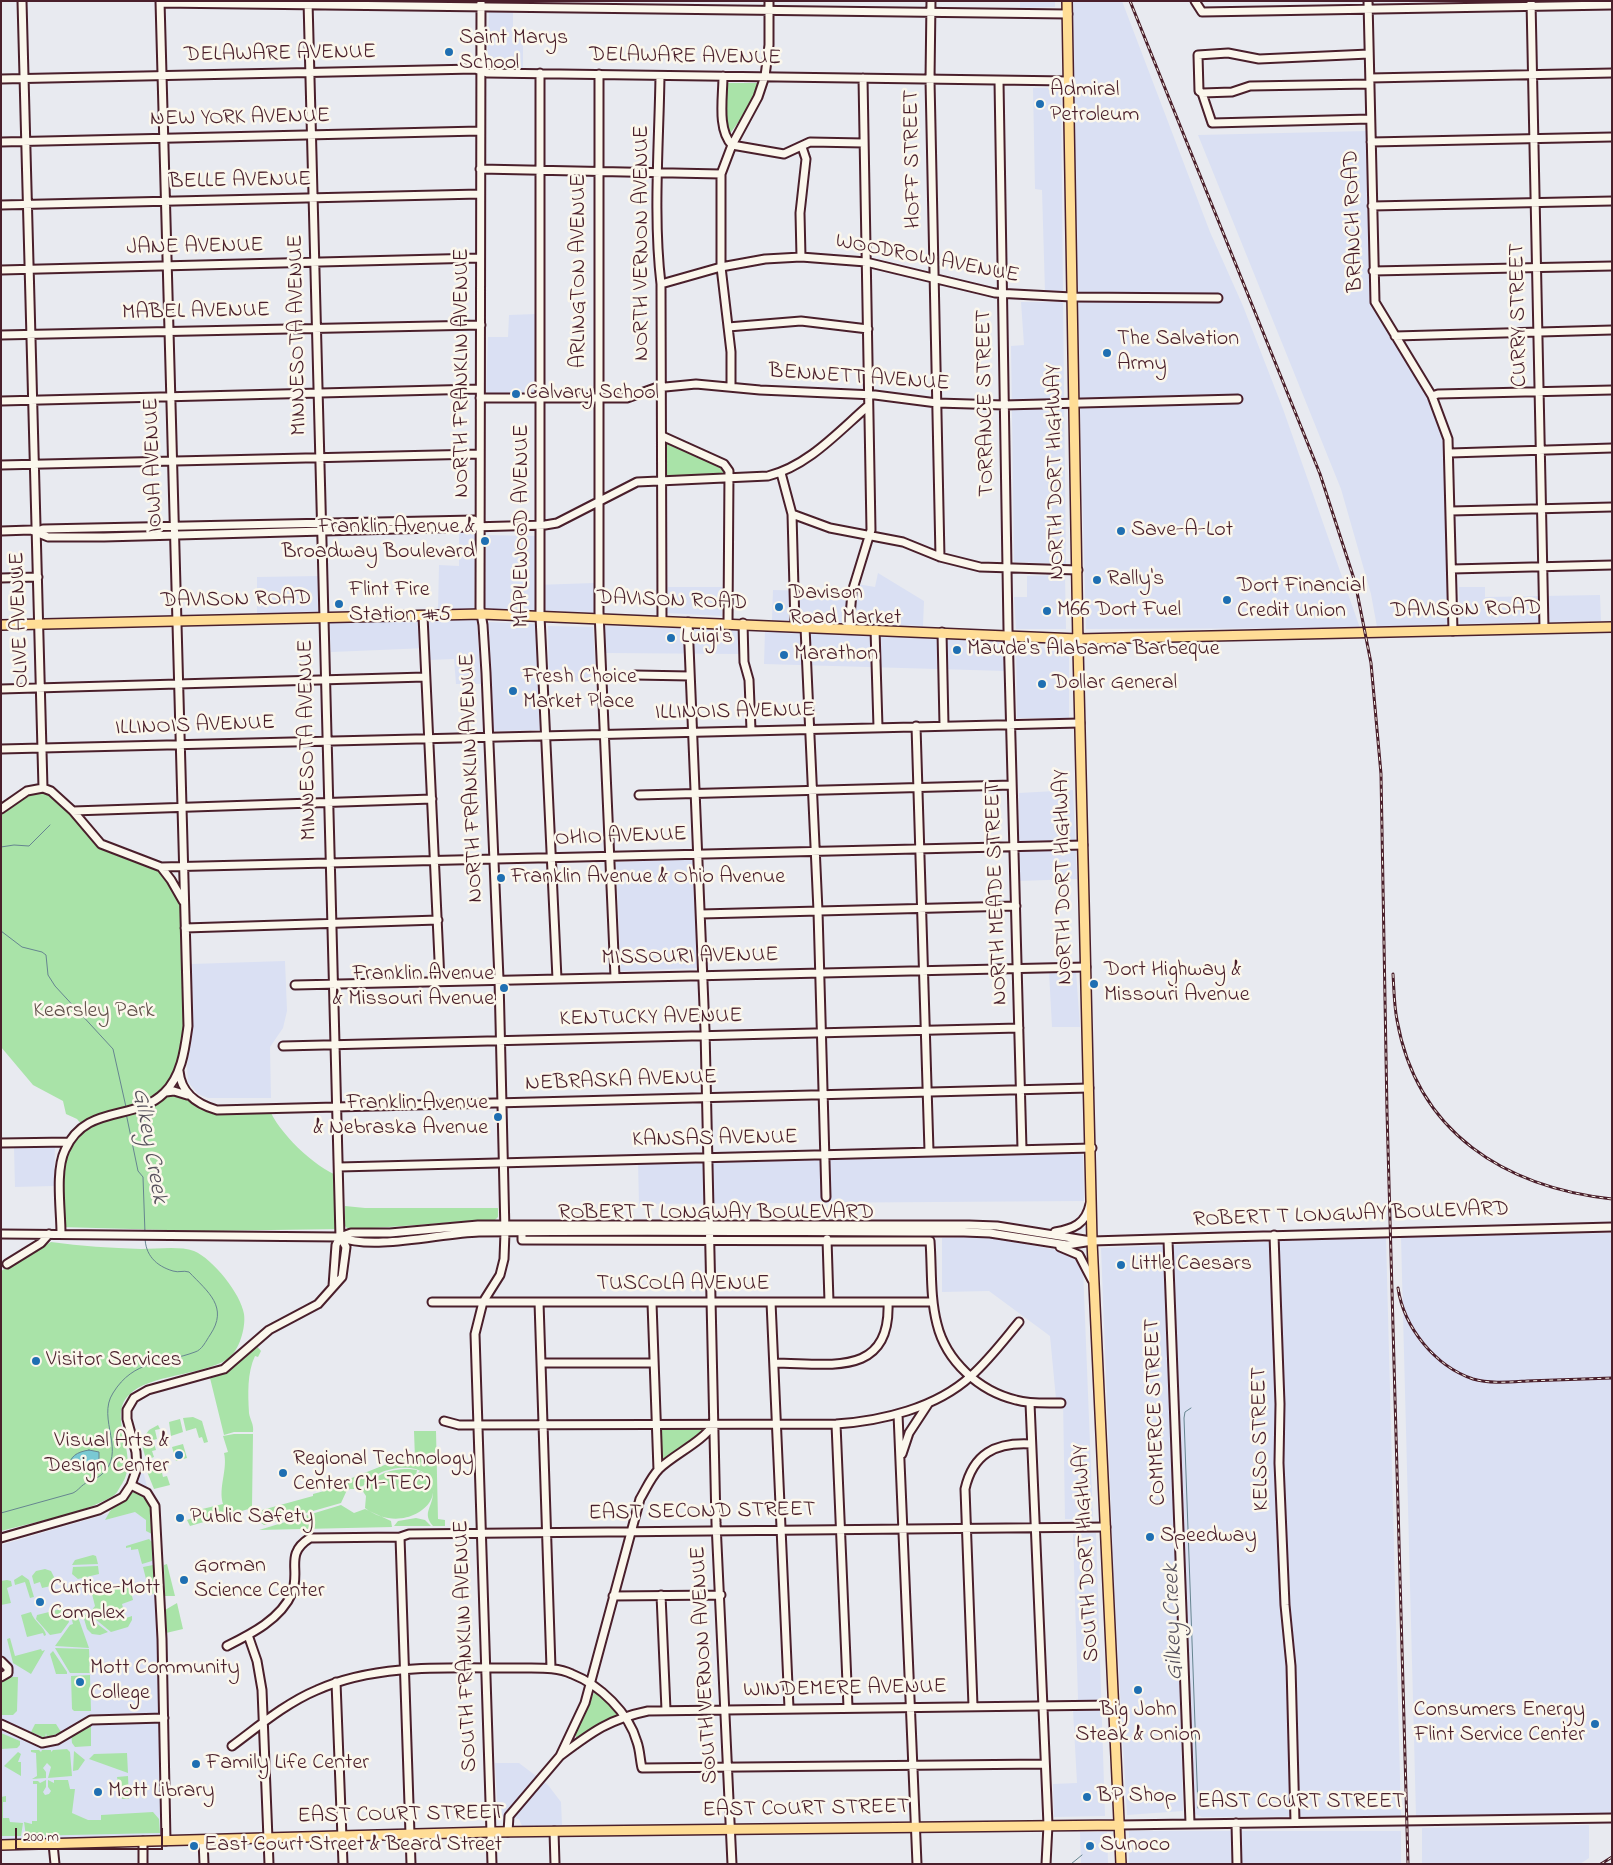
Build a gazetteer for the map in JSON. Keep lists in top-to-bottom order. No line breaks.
{"streets":{"main road":["NORTH DORT HIGHWAY","DAVISON ROAD","SOUTH DORT HIGHWAY","EAST COURT STREET"],"street":["DELAWARE AVENUE","NEW YORK AVENUE","HOFF STREET","BELLE AVENUE","BRANCH ROAD","NORTH VERNON AVENUE","JANE AVENUE","WOODROW AVENUE","ARLINGTON AVENUE","MABEL AVENUE","CURRY STREET","MINNESOTA AVENUE","NORTH FRANKLIN AVENUE","BENNETT AVENUE","TORRANCE STREET","IOWA AVENUE","MAPLEWOOD AVENUE","OLIVE AVENUE","ILLINOIS AVENUE","OHIO AVENUE","NORTH MEADE STREET","MISSOURI AVENUE","KENTUCKY AVENUE","NEBRASKA AVENUE","KANSAS AVENUE","ROBERT T LONGWAY BOULEVARD","TUSCOLA AVENUE","COMMERCE STREET","KELSO STREET","EAST SECOND STREET","SOUTH FRANKLIN AVENUE","SOUTH VERNON AVENUE","WINDEMERE AVENUE"]},"crossings":[["DELAWARE AVENUE","HOFF STREET"],["DELAWARE AVENUE","NORTH VERNON AVENUE"],["DELAWARE AVENUE","ARLINGTON AVENUE"],["DELAWARE AVENUE","MINNESOTA AVENUE"],["DELAWARE AVENUE","NORTH FRANKLIN AVENUE"],["DELAWARE AVENUE","TORRANCE STREET"],["DELAWARE AVENUE","IOWA AVENUE"],["DELAWARE AVENUE","NORTH DORT HIGHWAY"],["DELAWARE AVENUE","MAPLEWOOD AVENUE"],["DELAWARE AVENUE","OLIVE AVENUE"],["NEW YORK AVENUE","MINNESOTA AVENUE"],["NEW YORK AVENUE","NORTH FRANKLIN AVENUE"],["NEW YORK AVENUE","IOWA AVENUE"],["NEW YORK AVENUE","OLIVE AVENUE"],["HOFF STREET","WOODROW AVENUE"],["HOFF STREET","BENNETT AVENUE"],["BELLE AVENUE","MINNESOTA AVENUE"],["BELLE AVENUE","NORTH FRANKLIN AVENUE"],["BELLE AVENUE","IOWA AVENUE"],["BELLE AVENUE","OLIVE AVENUE"],["BRANCH ROAD","DAVISON ROAD"],["NORTH VERNON AVENUE","WOODROW AVENUE"],["NORTH VERNON AVENUE","BENNETT AVENUE"],["NORTH VERNON AVENUE","DAVISON ROAD"],["JANE AVENUE","MINNESOTA AVENUE"],["JANE AVENUE","NORTH FRANKLIN AVENUE"],["JANE AVENUE","IOWA AVENUE"],["JANE AVENUE","OLIVE AVENUE"],["WOODROW AVENUE","TORRANCE STREET"],["WOODROW AVENUE","NORTH DORT HIGHWAY"],["ARLINGTON AVENUE","BENNETT AVENUE"],["ARLINGTON AVENUE","DAVISON ROAD"],["ARLINGTON AVENUE","ILLINOIS AVENUE"],["ARLINGTON AVENUE","OHIO AVENUE"],["ARLINGTON AVENUE","MISSOURI AVENUE"],["MABEL AVENUE","MINNESOTA AVENUE"],["MABEL AVENUE","NORTH FRANKLIN AVENUE"],["MABEL AVENUE","IOWA AVENUE"],["MABEL AVENUE","OLIVE AVENUE"],["CURRY STREET","DAVISON ROAD"],["MINNESOTA AVENUE","DAVISON ROAD"],["MINNESOTA AVENUE","ILLINOIS AVENUE"],["MINNESOTA AVENUE","OHIO AVENUE"],["MINNESOTA AVENUE","MISSOURI AVENUE"],["MINNESOTA AVENUE","KENTUCKY AVENUE"],["MINNESOTA AVENUE","NEBRASKA AVENUE"],["MINNESOTA AVENUE","KANSAS AVENUE"],["MINNESOTA AVENUE","ROBERT T LONGWAY BOULEVARD"],["NORTH FRANKLIN AVENUE","BENNETT AVENUE"],["NORTH FRANKLIN AVENUE","DAVISON ROAD"],["NORTH FRANKLIN AVENUE","ILLINOIS AVENUE"],["NORTH FRANKLIN AVENUE","OHIO AVENUE"],["NORTH FRANKLIN AVENUE","MISSOURI AVENUE"],["NORTH FRANKLIN AVENUE","KENTUCKY AVENUE"],["NORTH FRANKLIN AVENUE","NEBRASKA AVENUE"],["NORTH FRANKLIN AVENUE","KANSAS AVENUE"],["NORTH FRANKLIN AVENUE","ROBERT T LONGWAY BOULEVARD"],["NORTH FRANKLIN AVENUE","SOUTH FRANKLIN AVENUE"],["BENNETT AVENUE","TORRANCE STREET"],["BENNETT AVENUE","NORTH DORT HIGHWAY"],["BENNETT AVENUE","MAPLEWOOD AVENUE"],["TORRANCE STREET","DAVISON ROAD"],["TORRANCE STREET","NORTH MEADE STREET"],["IOWA AVENUE","DAVISON ROAD"],["IOWA AVENUE","ILLINOIS AVENUE"],["IOWA AVENUE","OHIO AVENUE"],["NORTH DORT HIGHWAY","DAVISON ROAD"],["NORTH DORT HIGHWAY","ILLINOIS AVENUE"],["NORTH DORT HIGHWAY","OHIO AVENUE"],["NORTH DORT HIGHWAY","MISSOURI AVENUE"],["NORTH DORT HIGHWAY","NEBRASKA AVENUE"],["NORTH DORT HIGHWAY","KANSAS AVENUE"],["NORTH DORT HIGHWAY","ROBERT T LONGWAY BOULEVARD"],["NORTH DORT HIGHWAY","SOUTH DORT HIGHWAY"],["MAPLEWOOD AVENUE","DAVISON ROAD"],["MAPLEWOOD AVENUE","ILLINOIS AVENUE"],["MAPLEWOOD AVENUE","OHIO AVENUE"],["MAPLEWOOD AVENUE","MISSOURI AVENUE"],["DAVISON ROAD","OLIVE AVENUE"],["DAVISON ROAD","NORTH MEADE STREET"],["OLIVE AVENUE","ILLINOIS AVENUE"],["ILLINOIS AVENUE","NORTH MEADE STREET"],["OHIO AVENUE","NORTH MEADE STREET"],["NORTH MEADE STREET","MISSOURI AVENUE"],["NORTH MEADE STREET","KENTUCKY AVENUE"],["NORTH MEADE STREET","NEBRASKA AVENUE"],["NORTH MEADE STREET","KANSAS AVENUE"],["ROBERT T LONGWAY BOULEVARD","COMMERCE STREET"],["ROBERT T LONGWAY BOULEVARD","KELSO STREET"],["ROBERT T LONGWAY BOULEVARD","SOUTH DORT HIGHWAY"],["ROBERT T LONGWAY BOULEVARD","SOUTH FRANKLIN AVENUE"],["ROBERT T LONGWAY BOULEVARD","SOUTH VERNON AVENUE"],["TUSCOLA AVENUE","SOUTH FRANKLIN AVENUE"],["TUSCOLA AVENUE","SOUTH VERNON AVENUE"],["COMMERCE STREET","EAST COURT STREET"],["KELSO STREET","EAST COURT STREET"],["EAST SECOND STREET","SOUTH DORT HIGHWAY"],["EAST SECOND STREET","SOUTH FRANKLIN AVENUE"],["EAST SECOND STREET","SOUTH VERNON AVENUE"],["SOUTH DORT HIGHWAY","WINDEMERE AVENUE"],["SOUTH DORT HIGHWAY","EAST COURT STREET"],["SOUTH FRANKLIN AVENUE","EAST COURT STREET"],["SOUTH VERNON AVENUE","WINDEMERE AVENUE"],["SOUTH VERNON AVENUE","EAST COURT STREET"]],"water":["Gilkey Creek"],"parks":["Kearsley Park"],"places":["Saint Marys School","Admiral Petroleum","The Salvation Army","Calvary School","Save-A-Lot","Franklin Avenue & Broadway Boulevard","Rally's","Dort Financial Credit Union","Flint Fire Station #5","Davison Road Market","M66 Dort Fuel","Luigi's","Maude's Alabama Barbeque","Marathon","Dollar General","Fresh Choice Market Place","Franklin Avenue & Ohio Avenue","Dort Highway & Missouri Avenue","Franklin Avenue & Missouri Avenue","Franklin Avenue & Nebraska Avenue","Little Caesars","Visitor Services","Visual Arts & Design Center","Regional Technology Center (M-TEC)","Public Safety","Speedway","Gorman Science Center","Curtice-Mott Complex","Mott Community College","Big John Steak & Onion","Consumers Energy Flint Service Center","Family Life Center","Mott Library","BP Shop","East Court Street & Beard Street","Sunoco"],"scale_bar":"200 m"}
